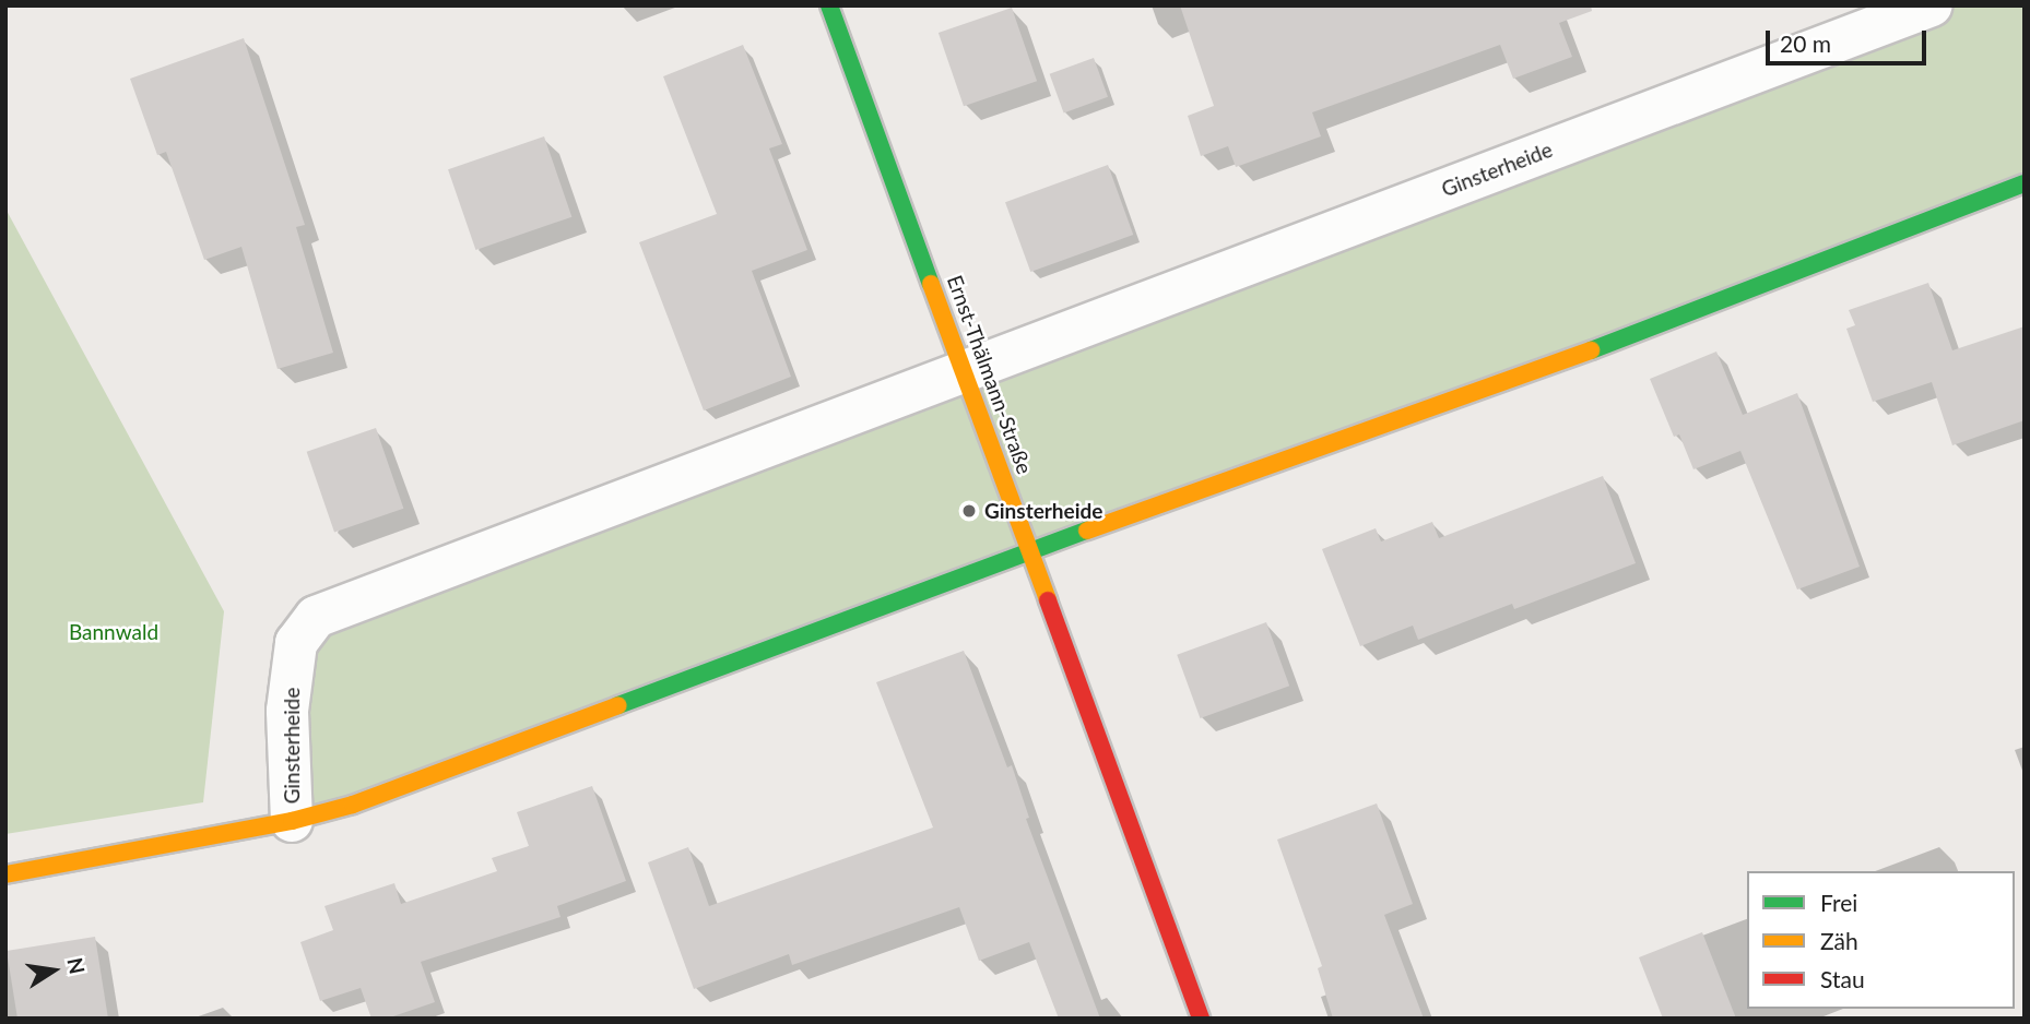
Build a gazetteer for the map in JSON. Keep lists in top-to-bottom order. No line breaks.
{"streets":{"street":["Ginsterheide","Ernst-Thälmann-Straße"]},"crossings":[["Ginsterheide","Ernst-Thälmann-Straße"]],"parks":["Bannwald"],"places":["Ginsterheide"],"legend":["Frei","Zäh","Stau"],"scale_bar":"20 m","north":"right"}
